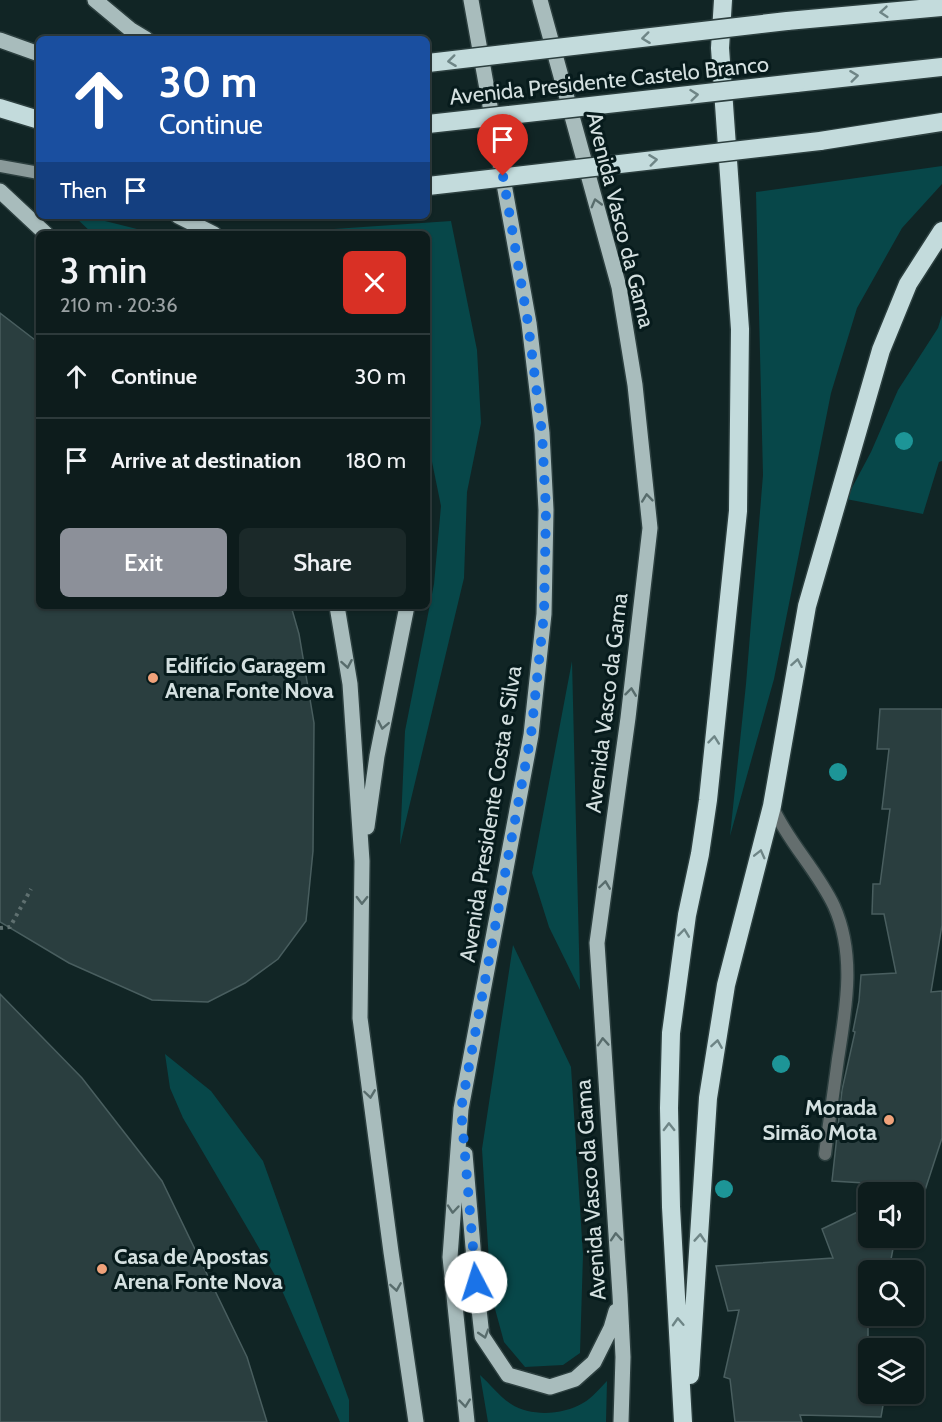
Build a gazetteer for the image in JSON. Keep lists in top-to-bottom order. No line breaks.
{"streets":{"highway":["Avenida Presidente Castelo Branco"],"main road":["Avenida Vasco da Gama","Avenida Presidente Costa e Silva"]},"one_way":["Avenida Vasco da Gama"],"places":["Edifício Garagem Arena Fonte Nova","Morada Simão Mota","Casa de Apostas Arena Fonte Nova"],"page":{"turn":["30 m","Continue"],"then":"Then","heading":["3 min","210 m · 20:36"],"list":[{"name":"Continue","value":"30 m"},{"name":"Arrive at destination","value":"180 m"}],"buttons":["Exit","Share"]}}
